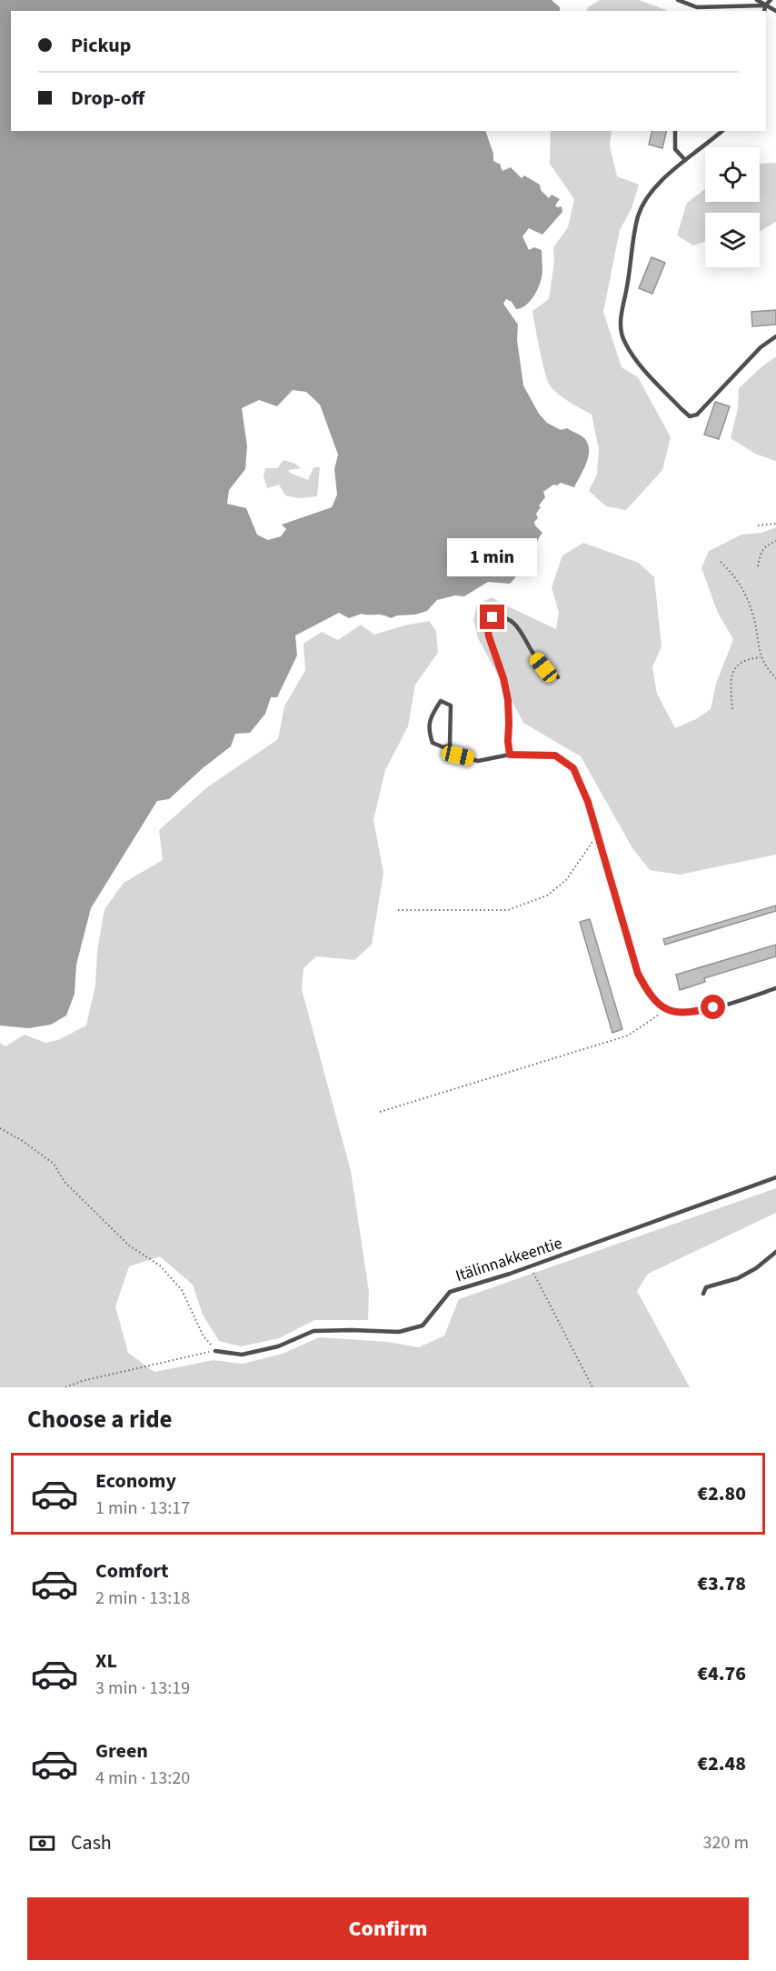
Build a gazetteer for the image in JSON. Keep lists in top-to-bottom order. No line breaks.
{"streets":{"lane":["Itälinnakkeentie"]},"page":{"banner":["Pickup","Drop-off"],"bubble":"1 min","heading":"Choose a ride","list":[{"name":"Economy","note":"1 min · 13:17","value":"€2.80"},{"name":"Comfort","note":"2 min · 13:18","value":"€3.78"},{"name":"XL","note":"3 min · 13:19","value":"€4.76"},{"name":"Green","note":"4 min · 13:20","value":"€2.48"}],"pay":["Cash","320 m"],"buttons":"Confirm"}}
